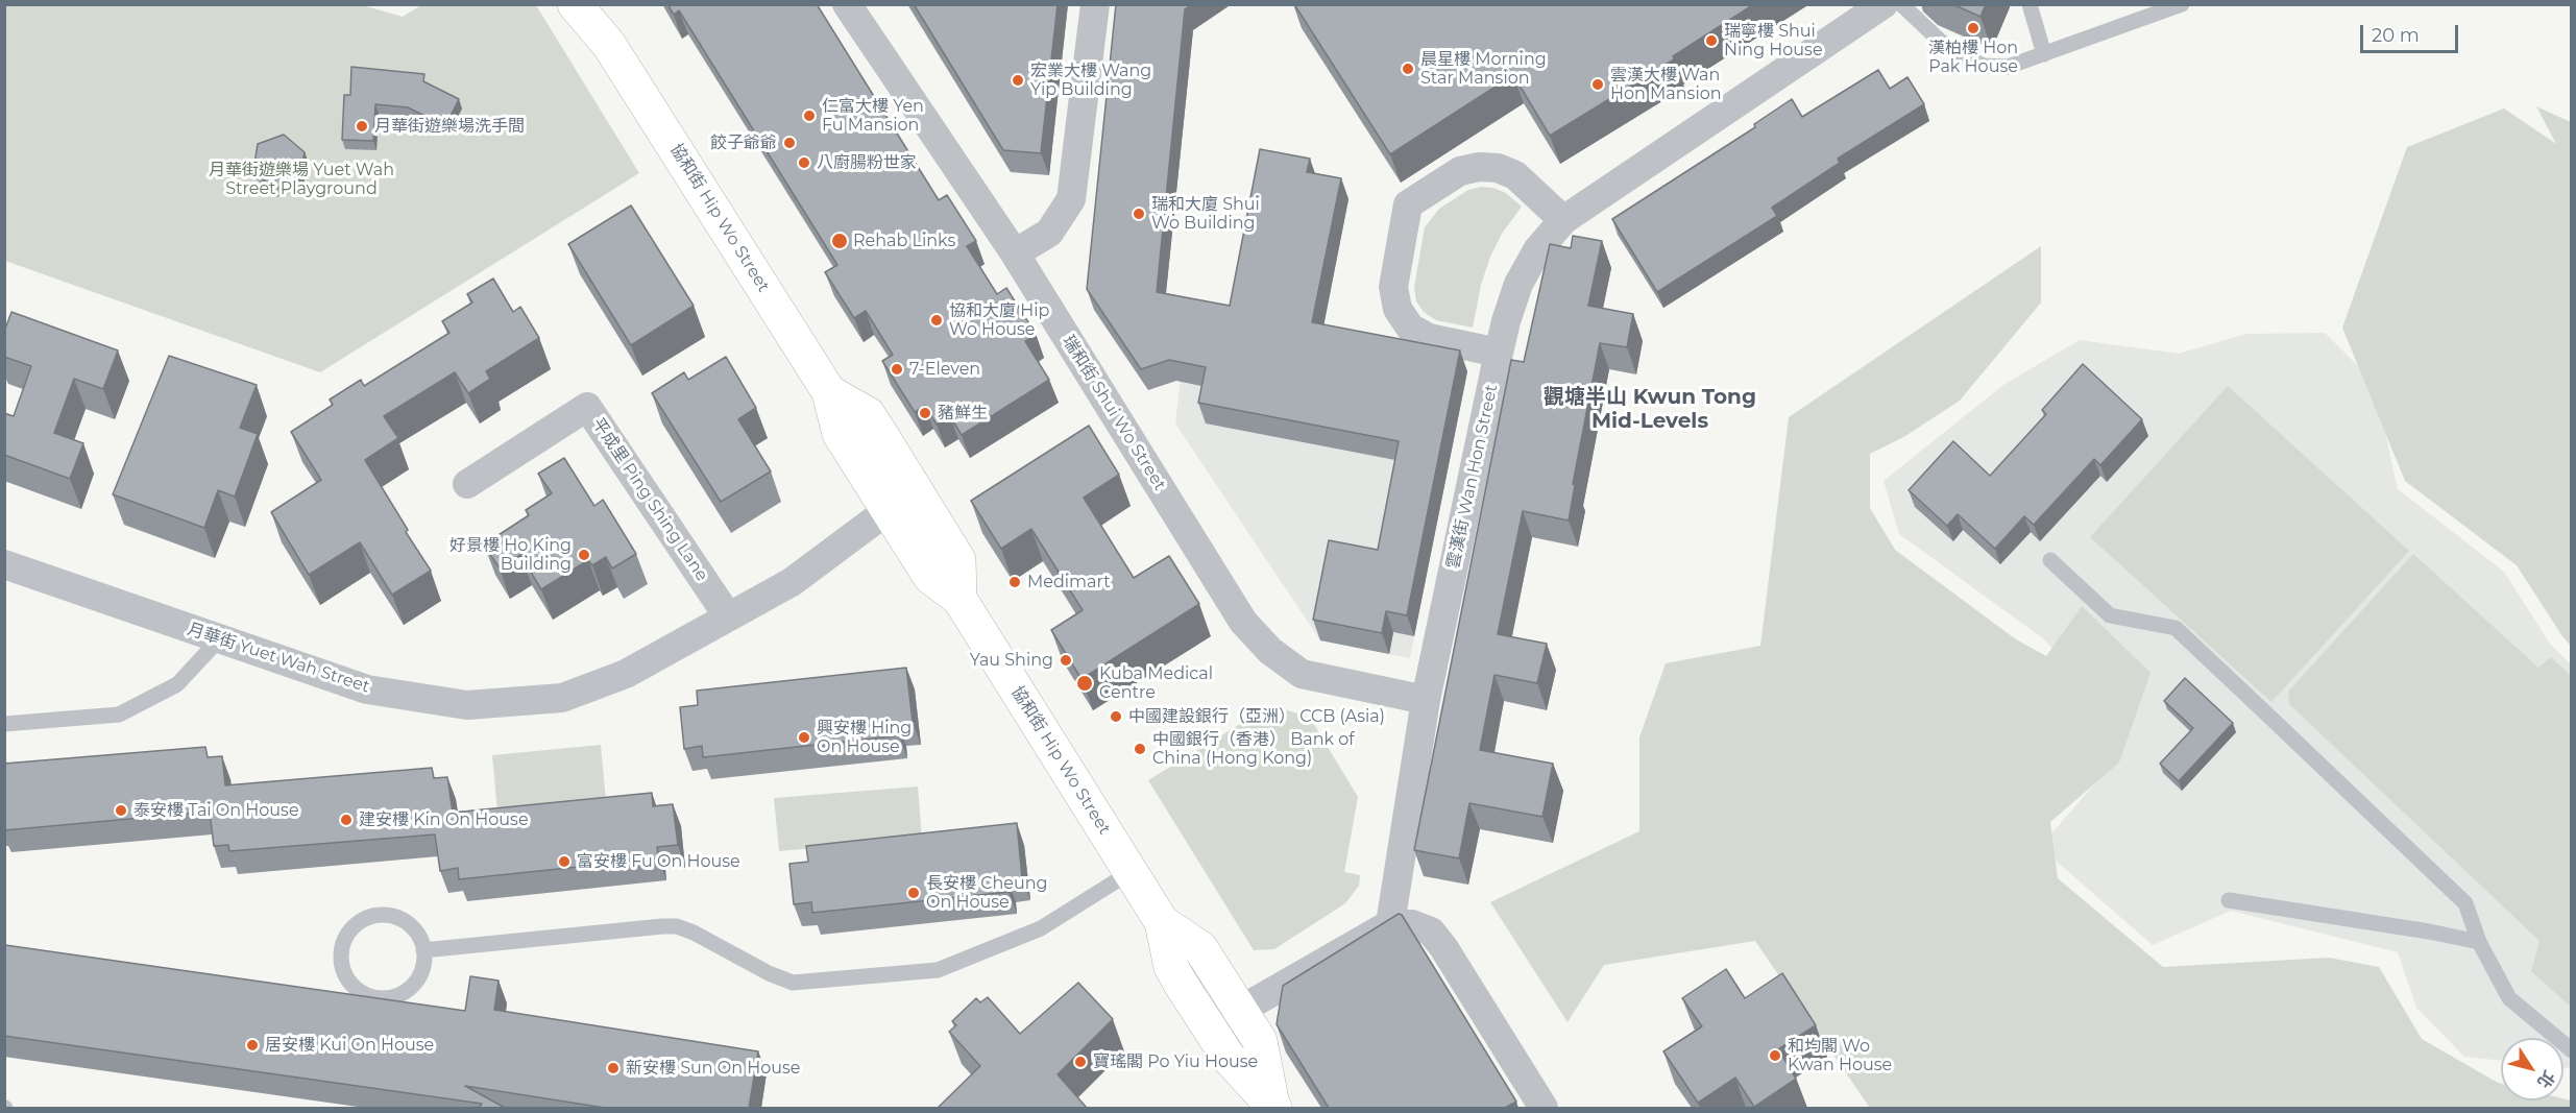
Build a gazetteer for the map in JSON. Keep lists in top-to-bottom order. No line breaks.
{"streets":{"main road":["協和街 Hip Wo Street"],"street":["瑞和街 Shui Wo Street","雲漢街 Wan Hon Street","平成里 Ping Shing Lane","月華街 Yuet Wah Street"]},"crossings":[["協和街 Hip Wo Street","月華街 Yuet Wah Street"],["瑞和街 Shui Wo Street","雲漢街 Wan Hon Street"],["平成里 Ping Shing Lane","月華街 Yuet Wah Street"]],"districts":["觀塘半山 Kwun Tong Mid-Levels"],"parks":["月華街遊樂場 Yuet Wah Street Playground"],"places":["漢柏樓 Hon Pak House","瑞寧樓 Shui Ning House","晨星樓 Morning Star Mansion","宏業大樓 Wang Yip Building","雲漢大樓 Wan Hon Mansion","仁富大樓 Yen Fu Mansion","月華街遊樂場洗手間","餃子爺爺","八廚腸粉世家","瑞和大廈 Shui Wo Building","Rehab Links","協和大廈 Hip Wo House","7-Eleven","豬鮮生","好景樓 Ho King Building","Medimart","Yau Shing","Kuba Medical Centre","中國建設銀行（亞洲） CCB (Asia)","興安樓 Hing On House","中國銀行（香港） Bank of China (Hong Kong)","泰安樓 Tai On House","建安樓 Kin On House","富安樓 Fu On House","長安樓 Cheung On House","居安樓 Kui On House","和均閣 Wo Kwan House","寶瑤閣 Po Yiu House","新安樓 Sun On House"],"scale_bar":"20 m","north":"bottom right"}
